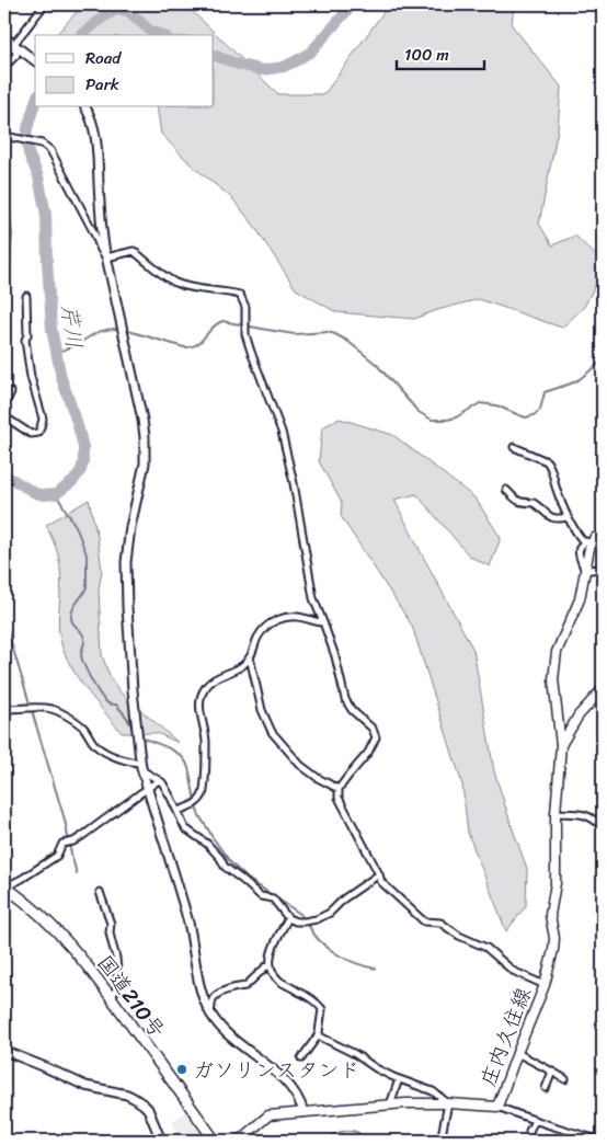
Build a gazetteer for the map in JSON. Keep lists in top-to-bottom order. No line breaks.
{"streets":{"highway":["国道210号"],"main road":["庄内久住線"]},"water":["芹川"],"places":["ガソリンスタンド"],"legend":["Road","Park"],"scale_bar":"100 m"}
